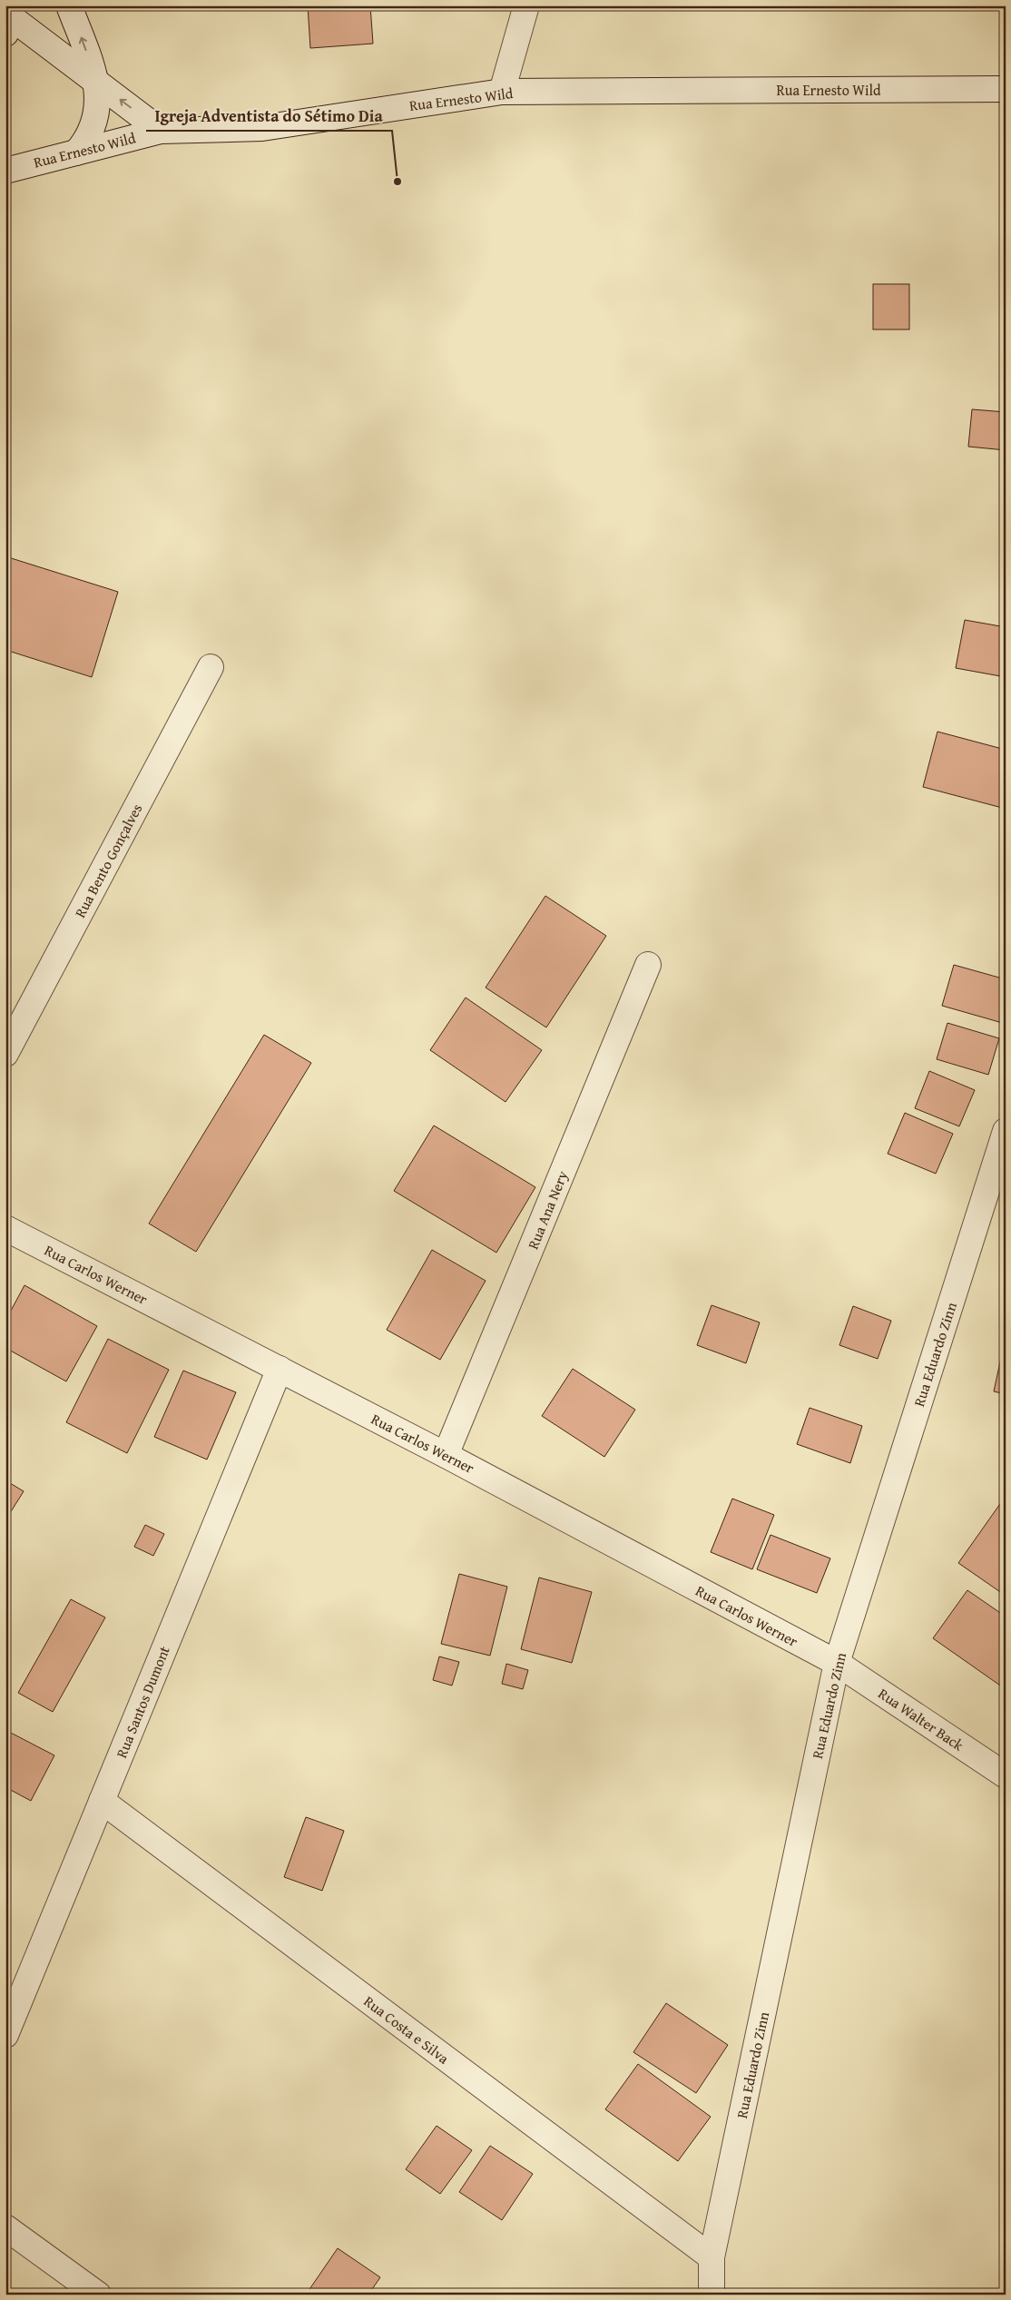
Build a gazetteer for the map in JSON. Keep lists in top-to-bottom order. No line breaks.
{"streets":{"street":["Rua Ernesto Wild","Rua Bento Gonçalves","Rua Ana Nery","Rua Carlos Werner","Rua Eduardo Zinn","Rua Santos Dumont","Rua Walter Back","Rua Costa e Silva"]},"crossings":[["Rua Ana Nery","Rua Carlos Werner"],["Rua Carlos Werner","Rua Eduardo Zinn"],["Rua Carlos Werner","Rua Santos Dumont"],["Rua Carlos Werner","Rua Walter Back"],["Rua Eduardo Zinn","Rua Walter Back"],["Rua Eduardo Zinn","Rua Costa e Silva"],["Rua Santos Dumont","Rua Costa e Silva"]],"places":["Igreja Adventista do Sétimo Dia"]}
